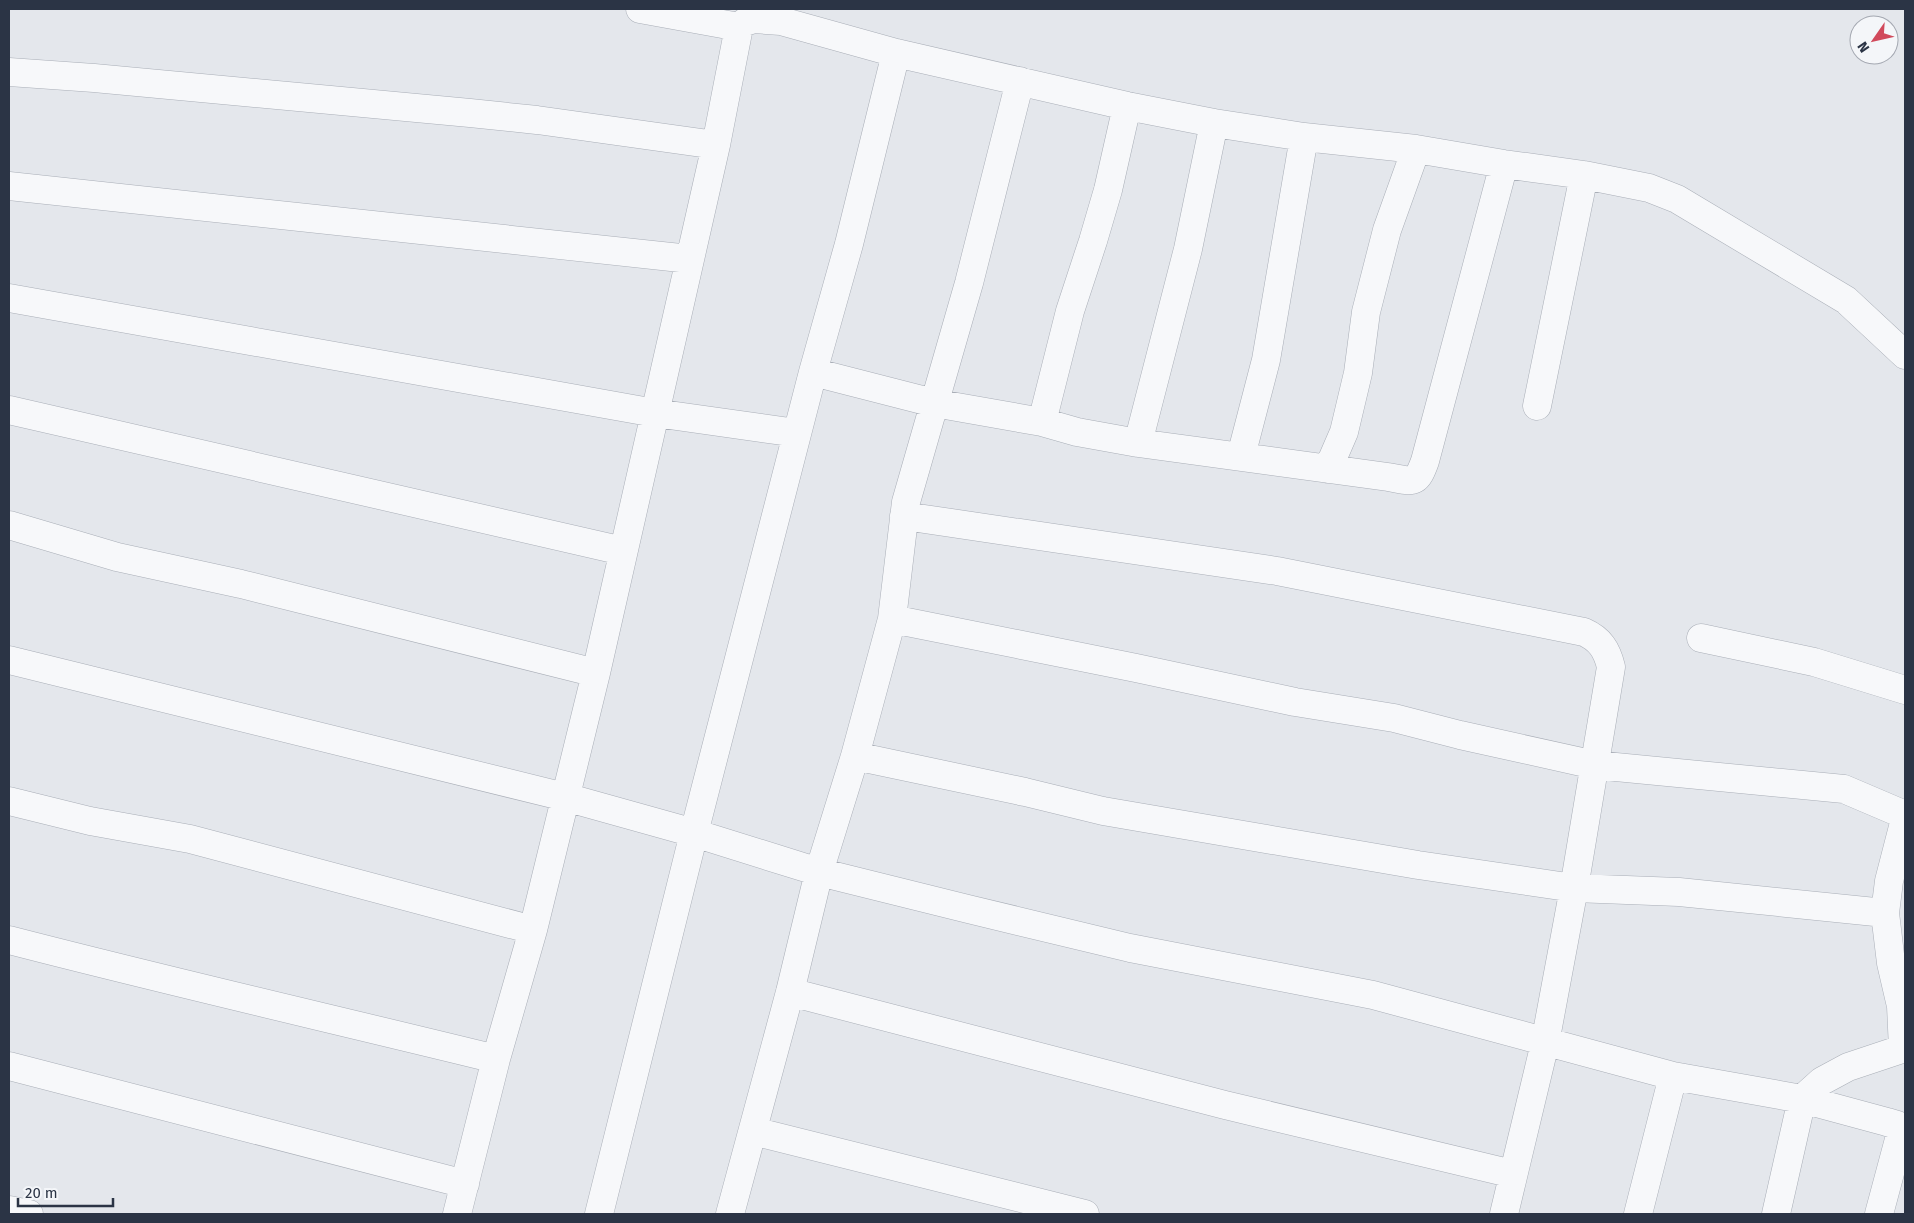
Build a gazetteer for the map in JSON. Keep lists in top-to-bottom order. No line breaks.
{"scale_bar":"20 m","north":"bottom left"}
